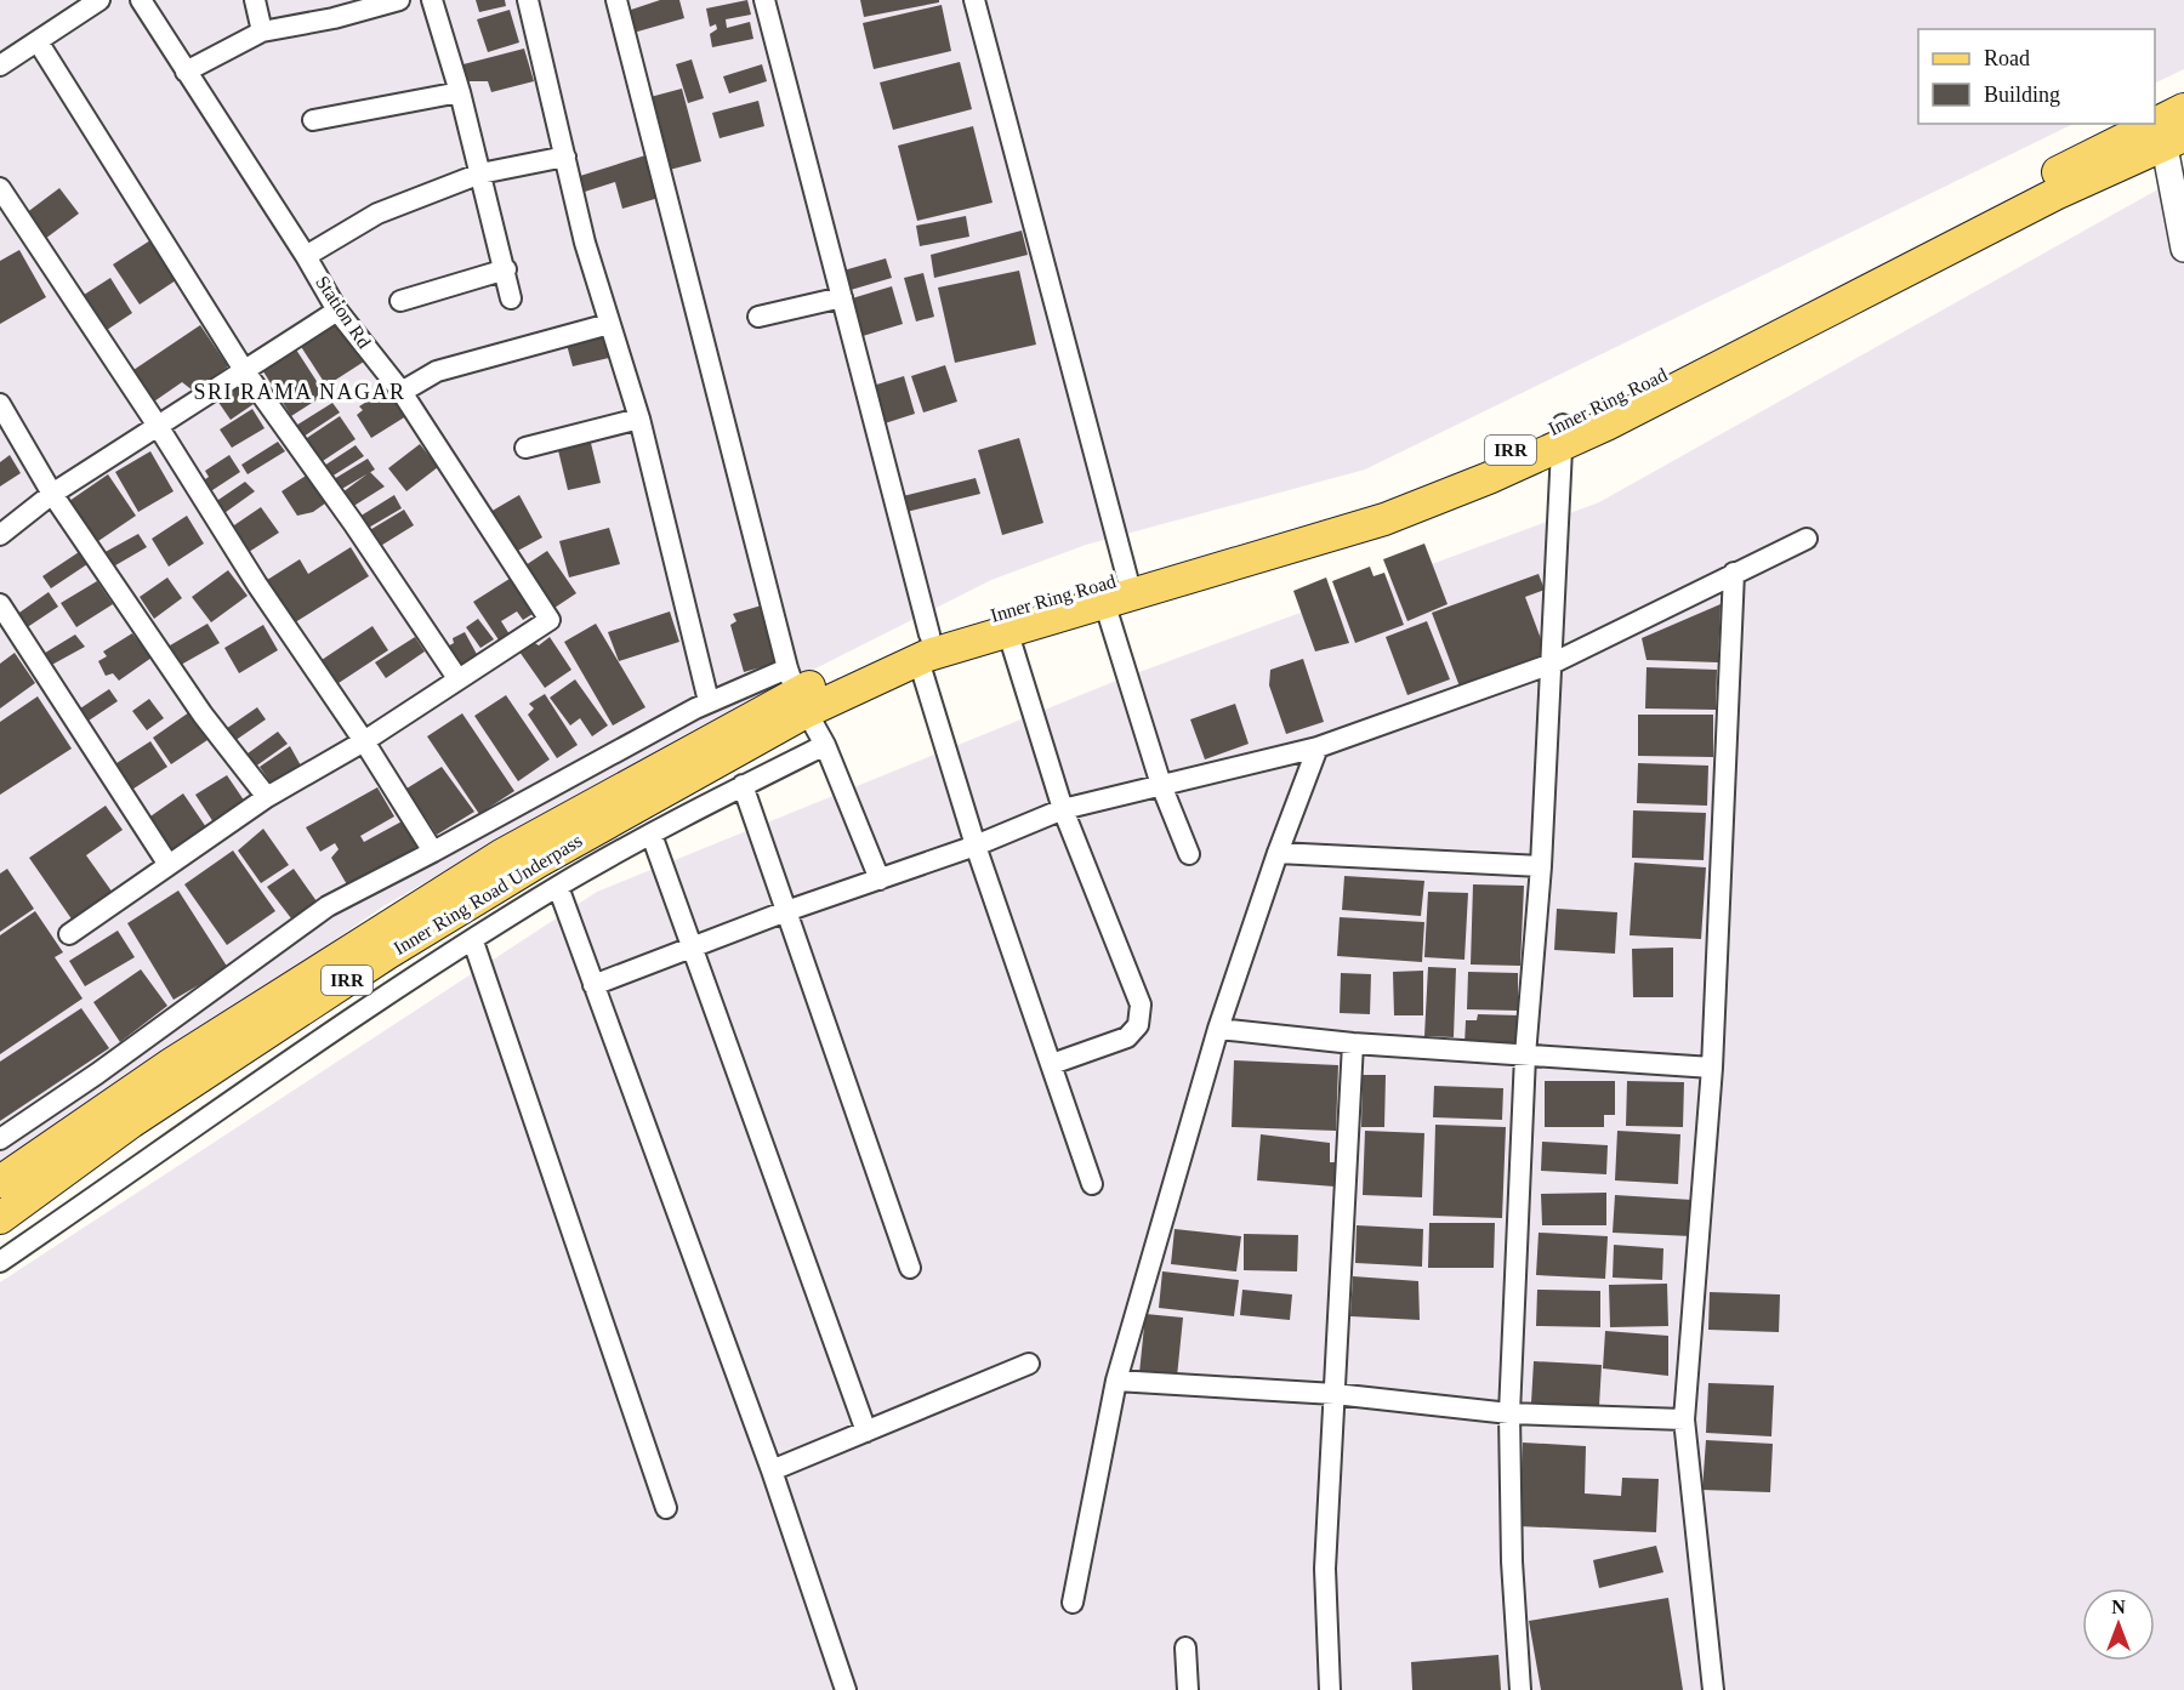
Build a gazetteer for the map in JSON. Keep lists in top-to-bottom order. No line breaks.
{"streets":{"main road":["Inner Ring Road","IRR","Inner Ring Road Underpass"],"street":["Station Rd"]},"crossings":[["Inner Ring Road","Inner Ring Road Underpass"]],"districts":["SRI RAMA NAGAR"],"legend":["Road","Building"],"north":"top"}
